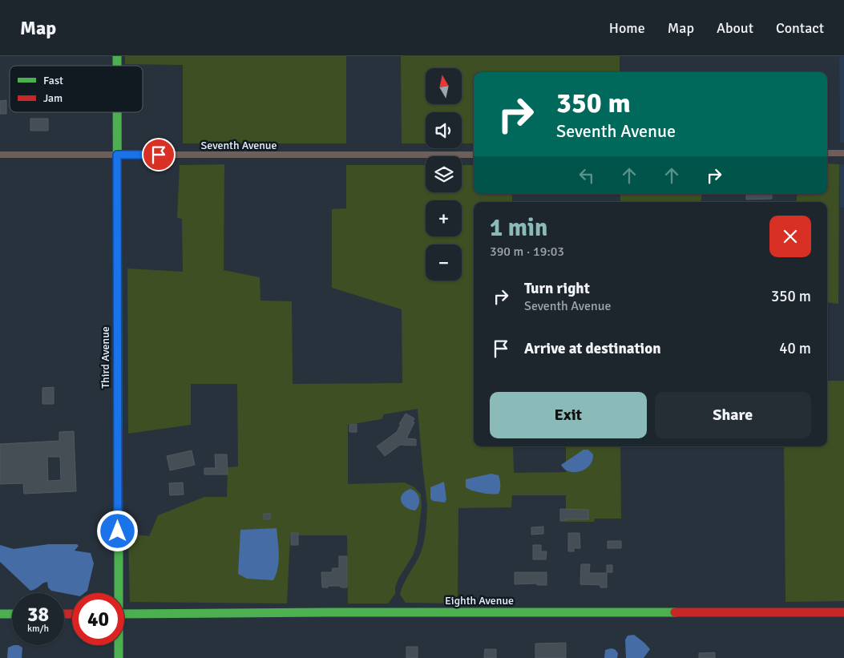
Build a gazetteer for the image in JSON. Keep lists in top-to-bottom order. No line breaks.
{"streets":{"main road":["Third Avenue","Eighth Avenue"],"street":["Seventh Avenue"]},"crossings":[["Seventh Avenue","Third Avenue"]],"legend":["Fast","Jam"],"north":"top","page":{"header":"Map","nav":["Home","Map","About","Contact"],"map_buttons":["+","−"],"turn":["350 m","Seventh Avenue"],"heading":["1 min","390 m · 19:03"],"list":[{"name":"Turn right","note":"Seventh Avenue","value":"350 m"},{"name":"Arrive at destination","value":"40 m"}],"buttons":["Exit","Share"],"speed":"38 km/h","limit":"40"}}
